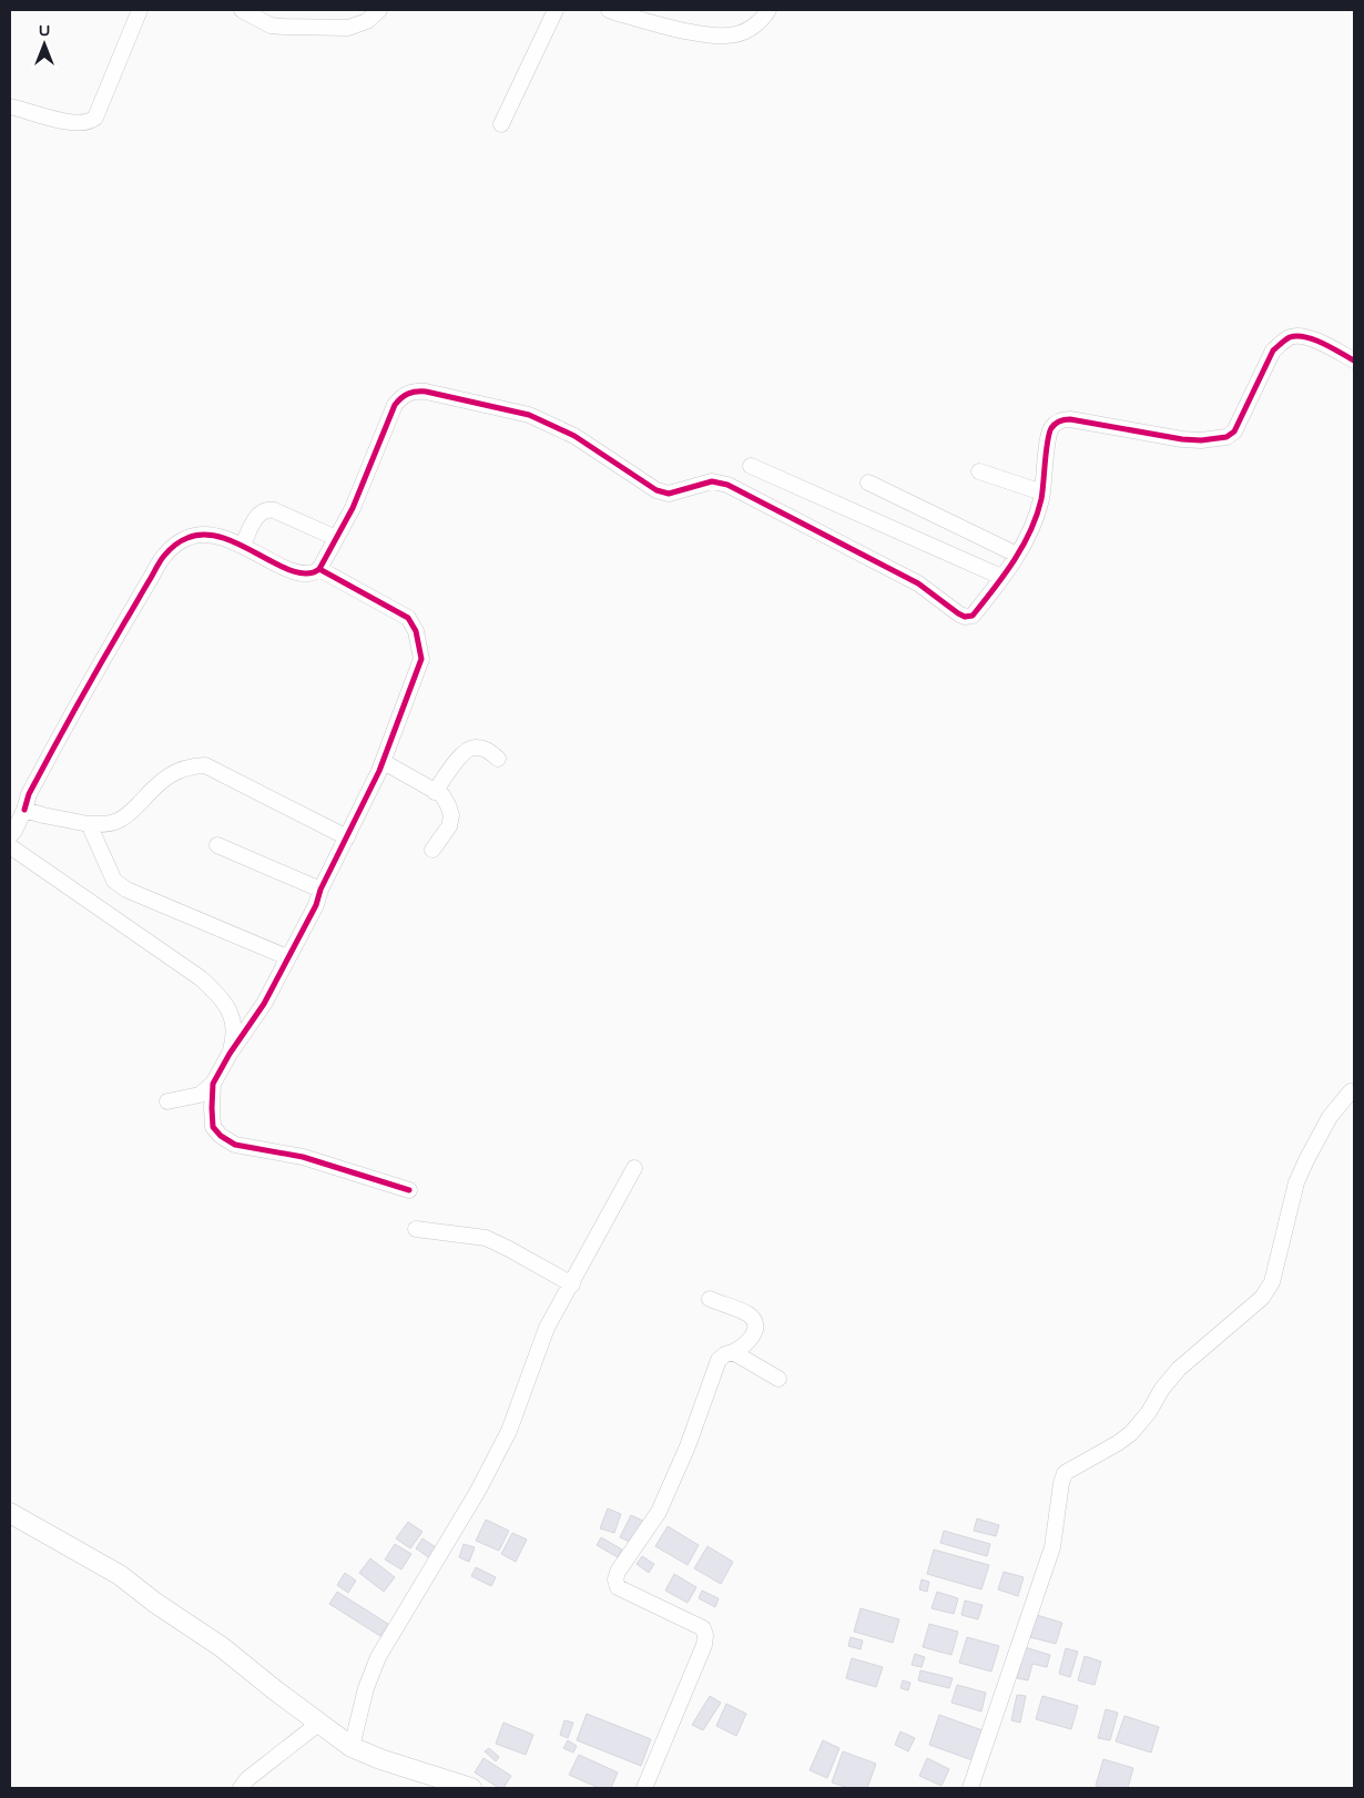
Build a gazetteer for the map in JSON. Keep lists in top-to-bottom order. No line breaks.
{"north":"top"}
